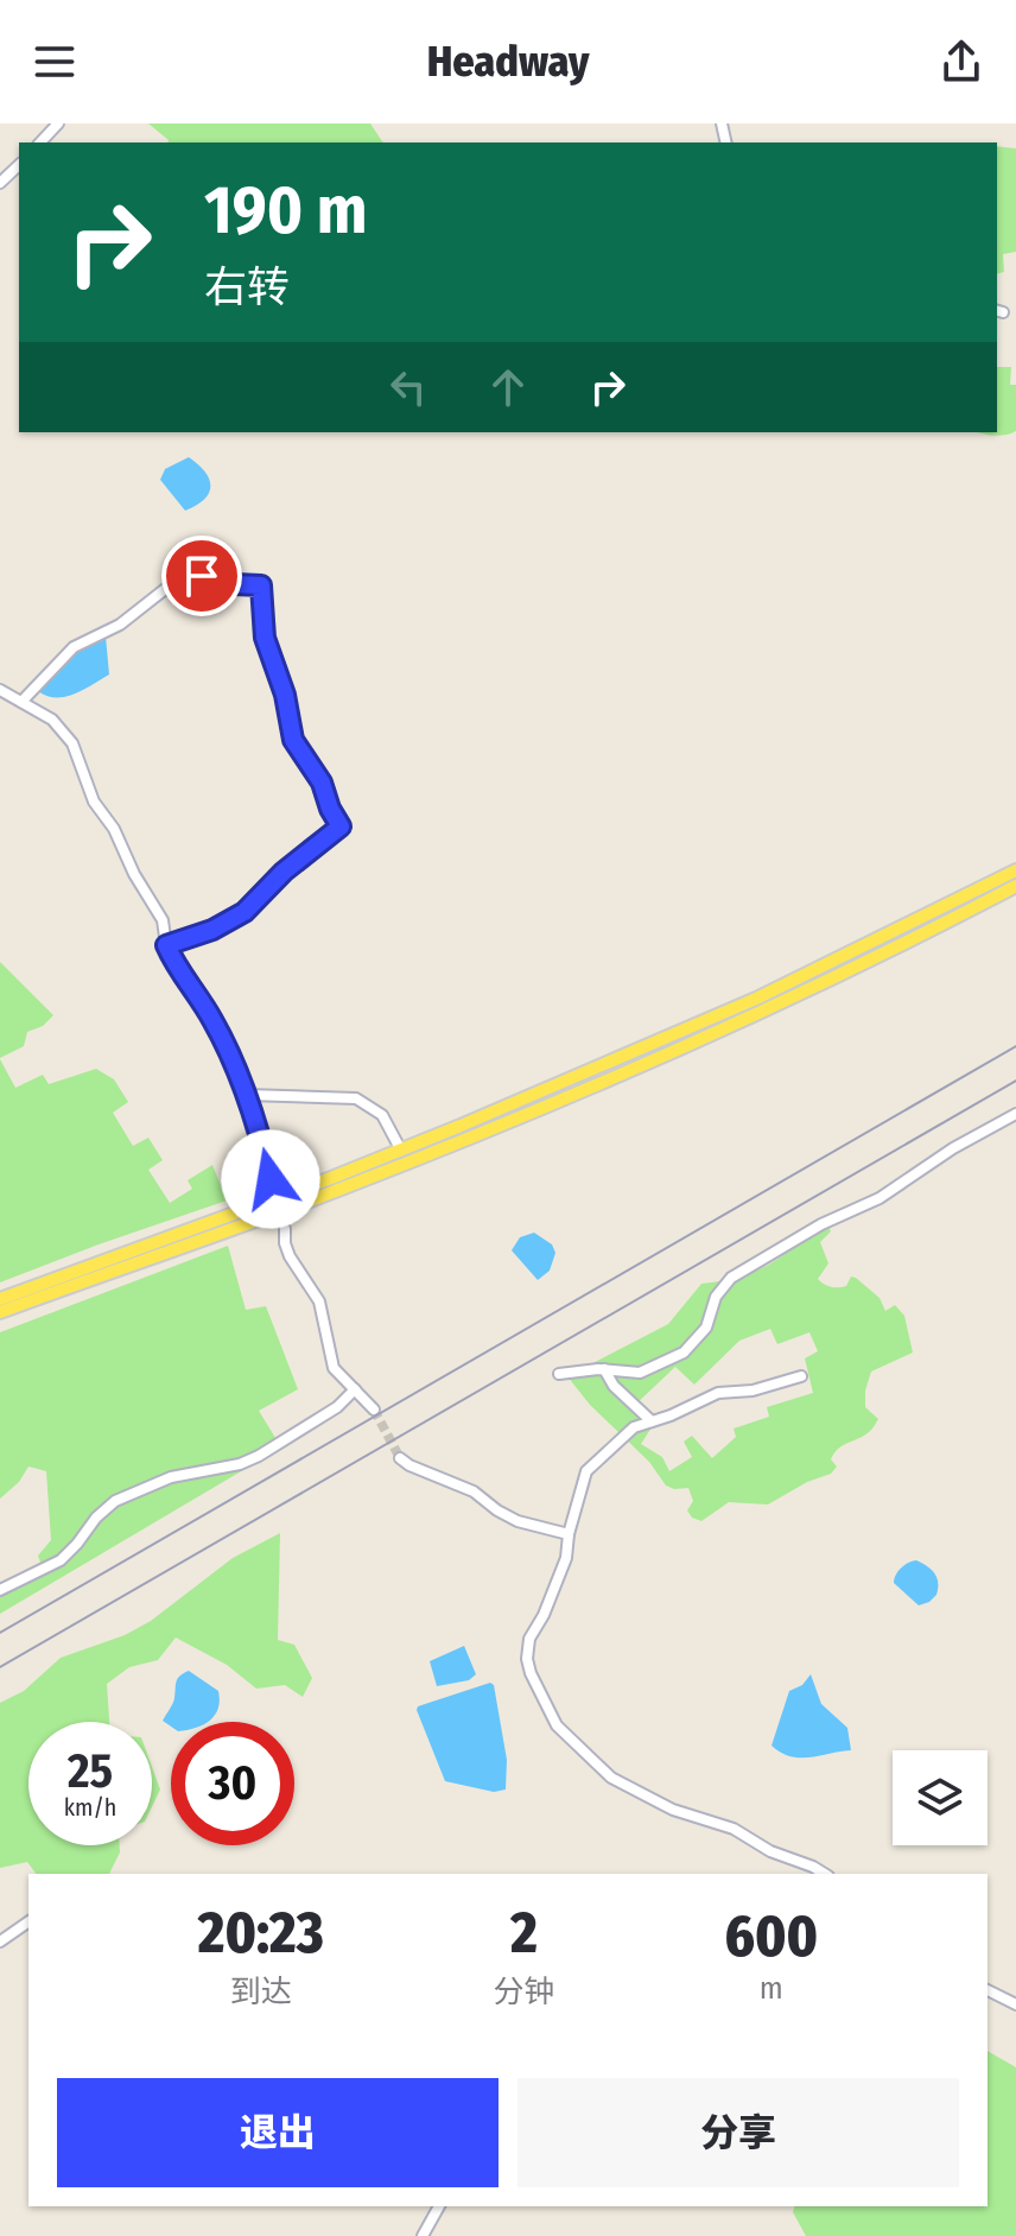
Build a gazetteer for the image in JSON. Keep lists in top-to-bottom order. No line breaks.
{"page":{"header":"Headway","turn":["190 m","右转"],"speed":"25 km/h","limit":"30","eta":["20:23","到达","2","分钟","600","m"],"buttons":["退出","分享"]}}
